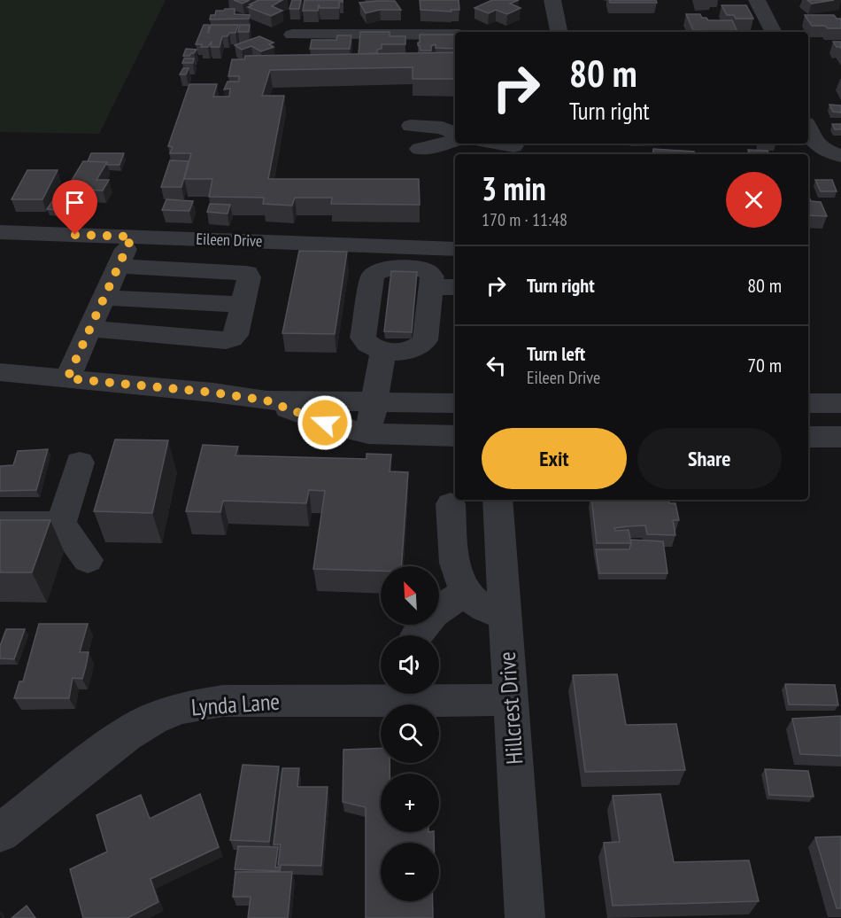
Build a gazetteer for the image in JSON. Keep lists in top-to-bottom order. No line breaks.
{"streets":{"street":["Eileen Drive","Lynda Lane","Hillcrest Drive"]},"crossings":[["Lynda Lane","Hillcrest Drive"]],"north":"top left","page":{"turn":["80 m","Turn right"],"heading":["3 min","170 m · 11:48"],"list":[{"name":"Turn right","value":"80 m"},{"name":"Turn left","note":"Eileen Drive","value":"70 m"}],"buttons":["Exit","Share"],"map_buttons":["+","−"]}}
